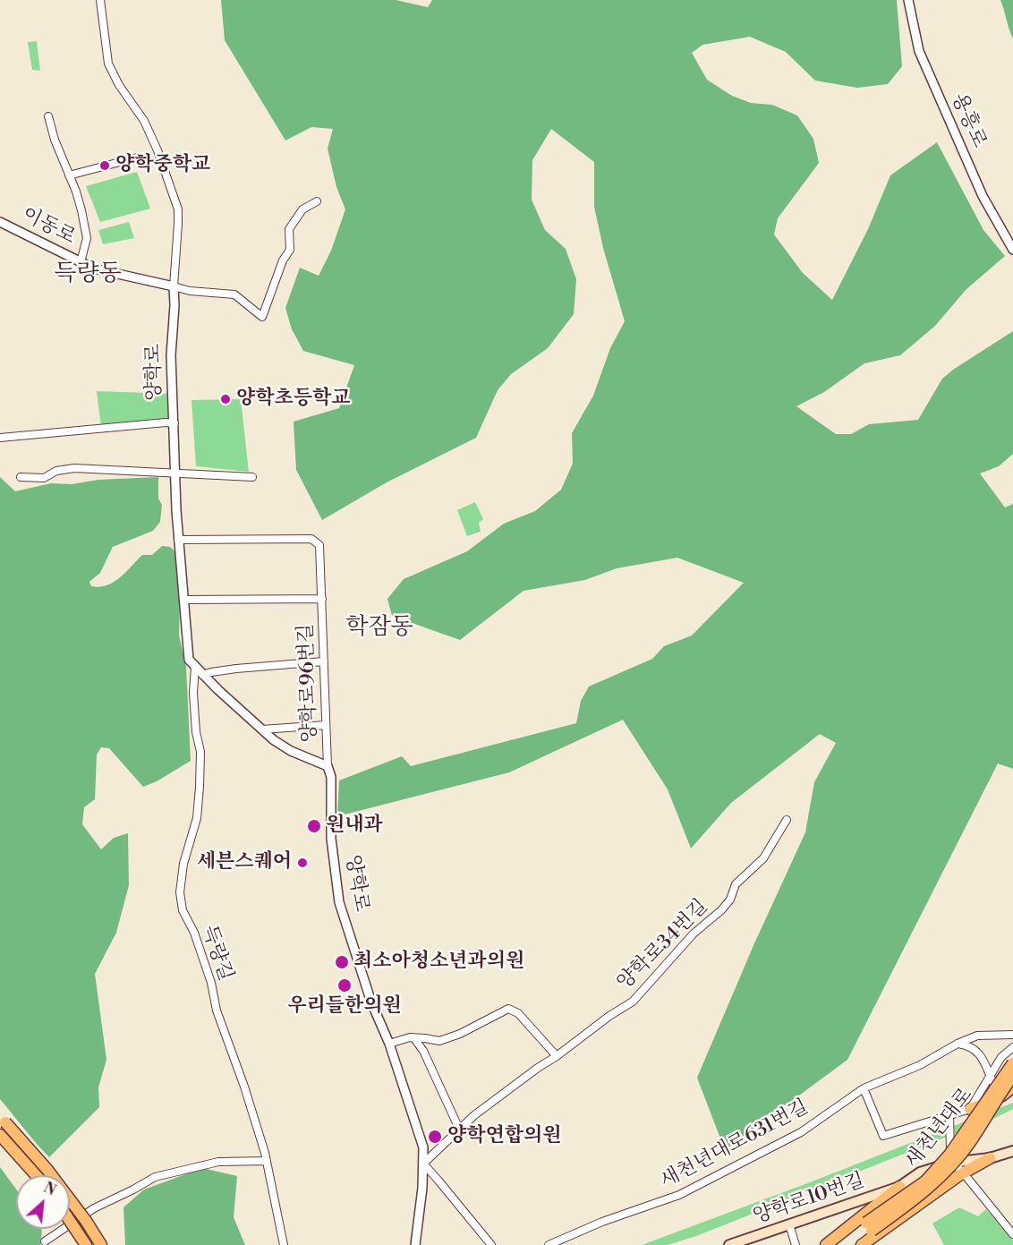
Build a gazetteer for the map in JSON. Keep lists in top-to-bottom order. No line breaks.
{"streets":{"main road":["새천년대로","양학로10번길"],"street":["용흥로","이동로","양학로","양학로96번길","양학로34번길","득량길","새천년대로631번길"]},"crossings":[["이동로","양학로"],["양학로","양학로96번길"],["양학로","양학로34번길"],["양학로","득량길"]],"districts":["득량동","학잠동"],"places":["양학중학교","양학초등학교","원내과","세븐스퀘어","최소아청소년과의원","우리들한의원","양학연합의원"],"north":"top right"}
